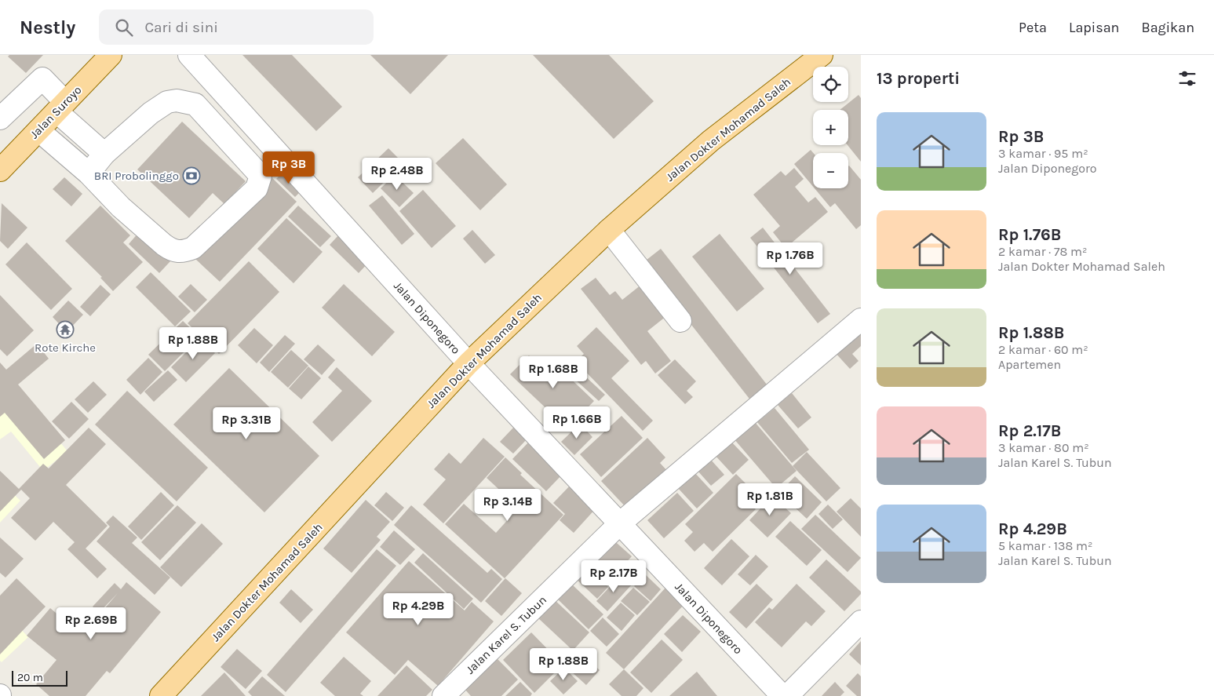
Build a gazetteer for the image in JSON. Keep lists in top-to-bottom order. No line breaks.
{"streets":{"main road":["Jalan Suroyo","Jalan Dokter Mohamad Saleh"],"street":["Jalan Diponegoro","Jalan Karel S. Tubun"]},"crossings":[["Jalan Dokter Mohamad Saleh","Jalan Diponegoro"],["Jalan Diponegoro","Jalan Karel S. Tubun"]],"places":{"bank":["BRI Probolinggo"],"temple":["Rote Kirche"]},"scale_bar":"20 m","page":{"header":"Nestly","search":"Cari di sini","nav":["Peta","Lapisan","Bagikan"],"heading":"13 properti","map_buttons":["+","−"],"list":[{"name":"Rp 3B","note":"3 kamar · 95 m² · Jalan Diponegoro"},{"name":"Rp 1.76B","note":"2 kamar · 78 m² · Jalan Dokter Mohamad Saleh"},{"name":"Rp 1.88B","note":"2 kamar · 60 m² · Apartemen"},{"name":"Rp 2.17B","note":"3 kamar · 80 m² · Jalan Karel S. Tubun"},{"name":"Rp 4.29B","note":"5 kamar · 138 m² · Jalan Karel S. Tubun"}],"price":["Rp 3B","Rp 2.48B","Rp 1.76B","Rp 1.88B","Rp 1.68B","Rp 1.66B","Rp 3.31B","Rp 1.81B","Rp 3.14B","Rp 2.17B","Rp 4.29B","Rp 2.69B","Rp 1.88B"],"scale":"20 m"}}
